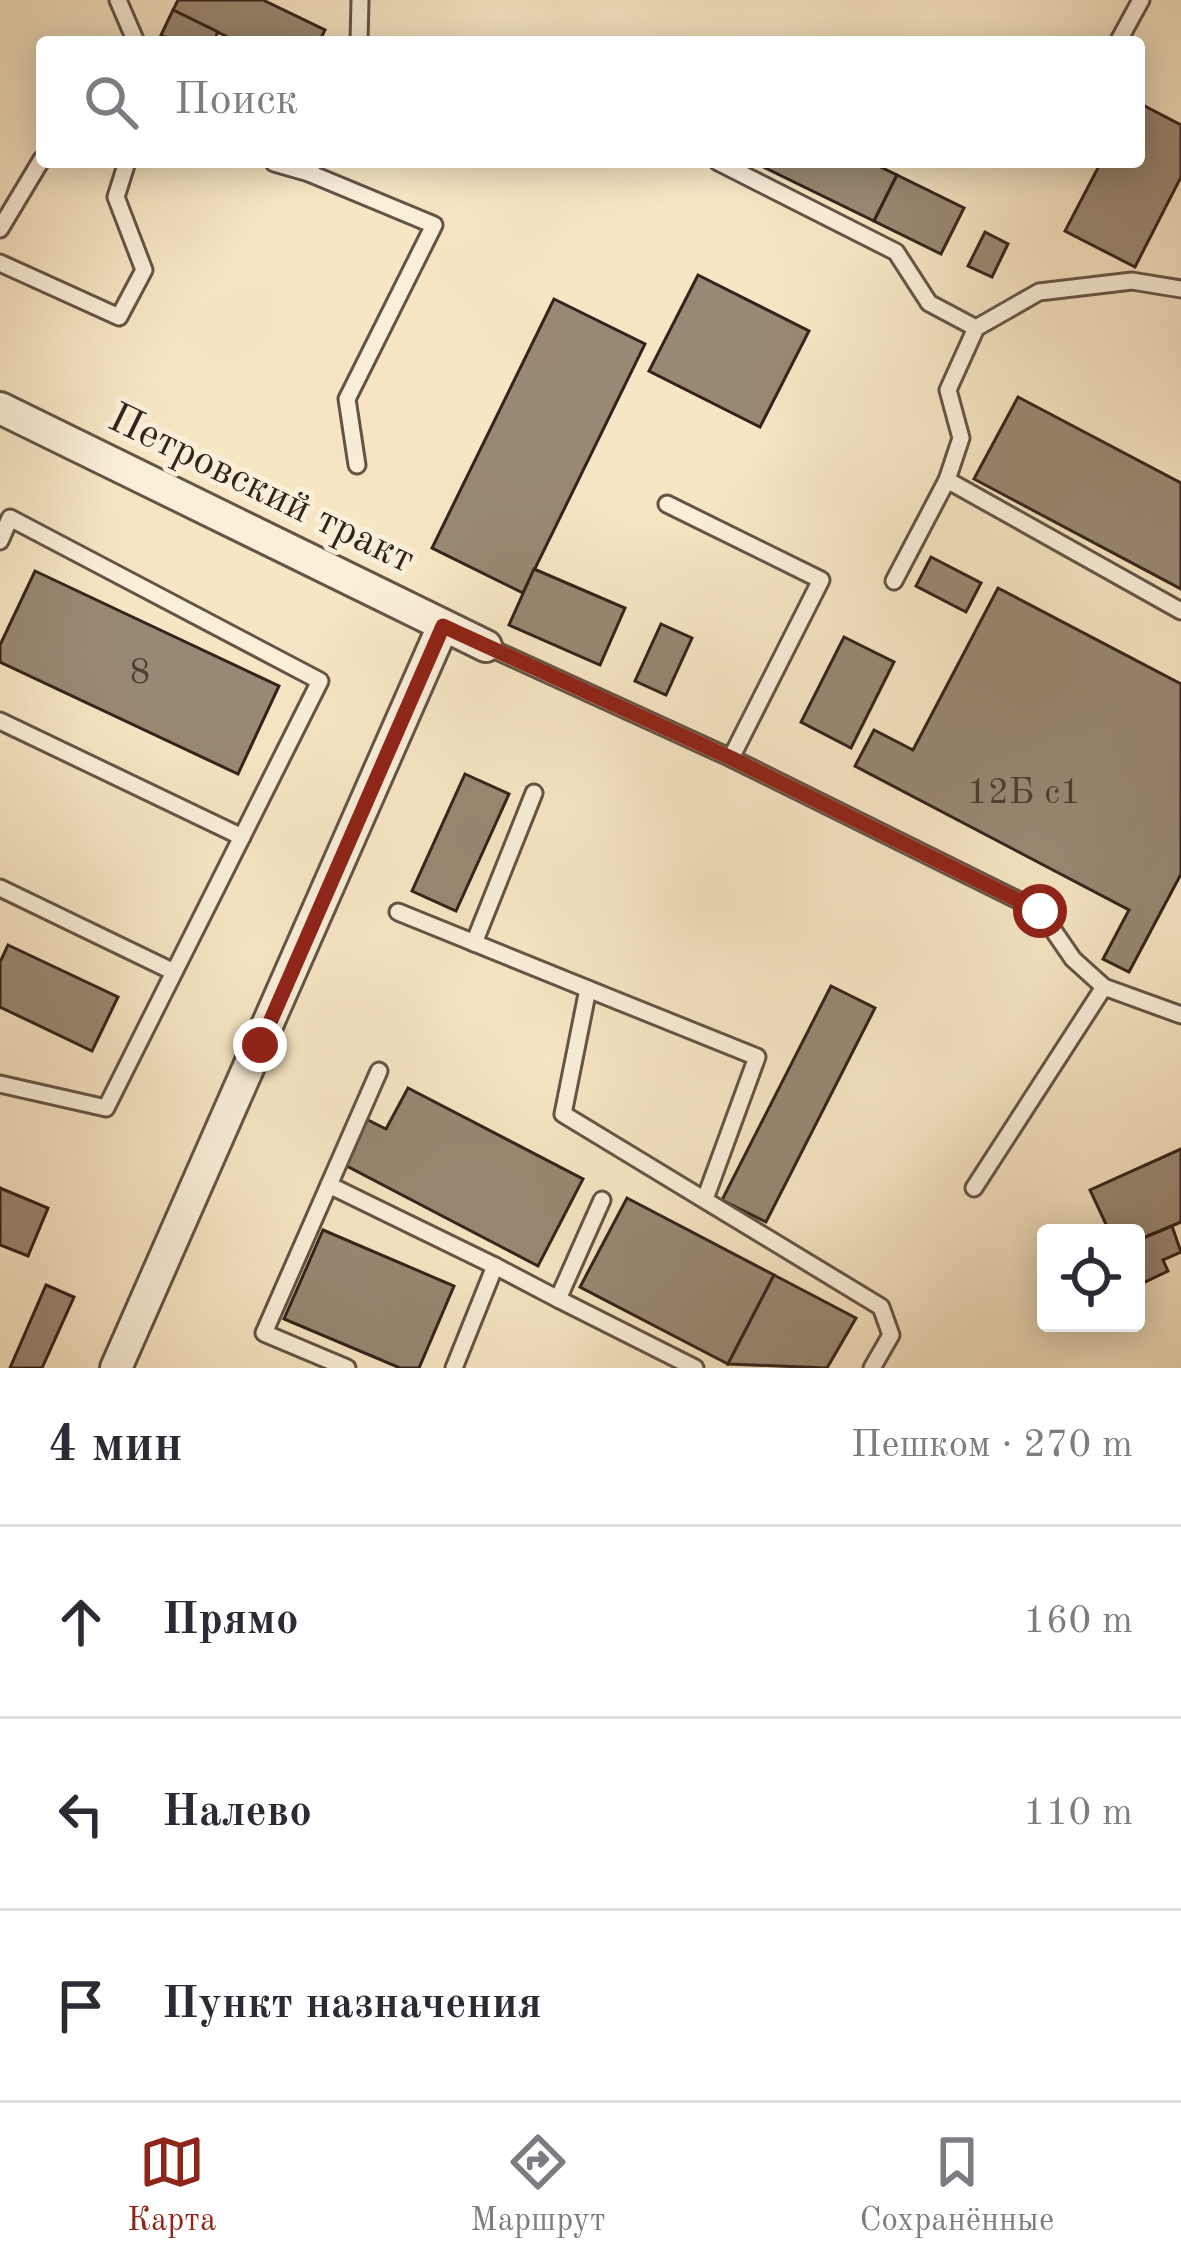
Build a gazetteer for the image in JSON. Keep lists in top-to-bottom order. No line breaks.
{"streets":{"street":["Петровский тракт"]},"house_numbers":["8","12Б с1"],"page":{"search":"Поиск","heading":["4 мин","Пешком · 270 m"],"list":[["Прямо","160 m"],["Налево","110 m"],"Пункт назначения"],"nav":["Карта","Маршрут","Сохранённые"]}}
